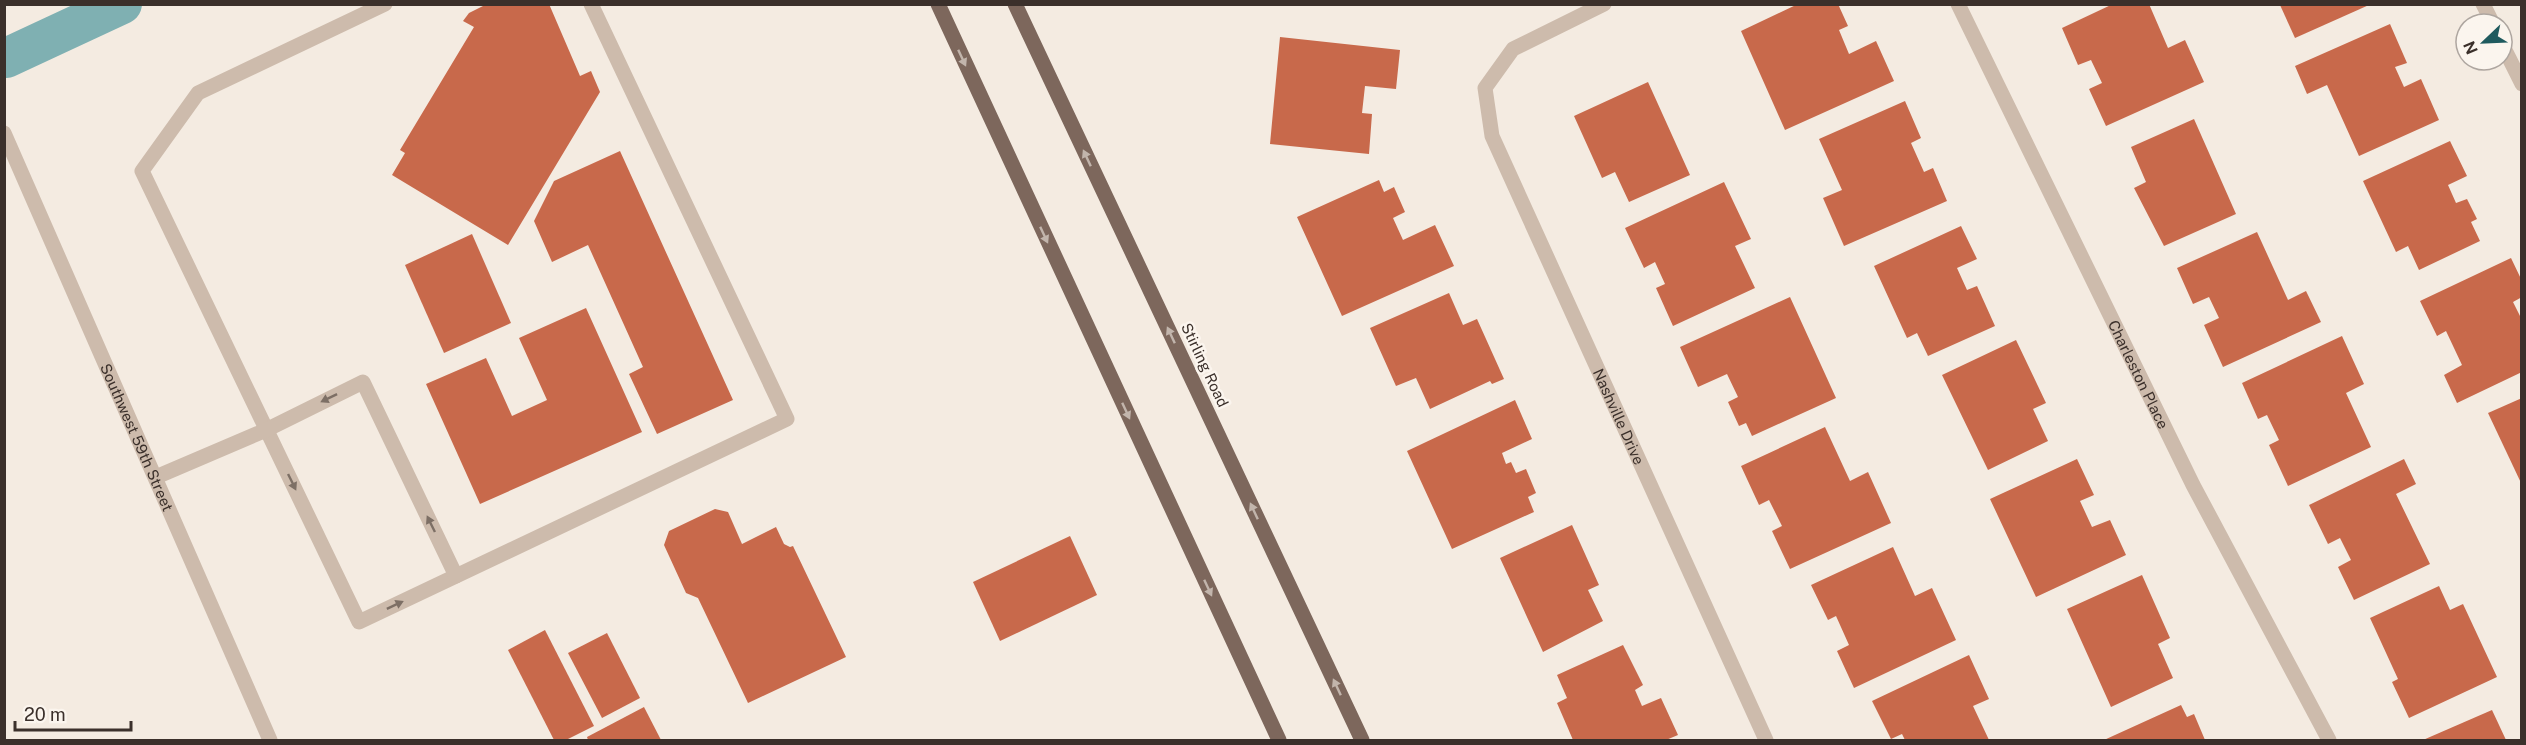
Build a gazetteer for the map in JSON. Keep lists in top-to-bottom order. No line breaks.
{"streets":{"main road":["Stirling Road"],"street":["Charleston Place","Nashville Drive","Southwest 59th Street"]},"scale_bar":"20 m","north":"bottom left"}
